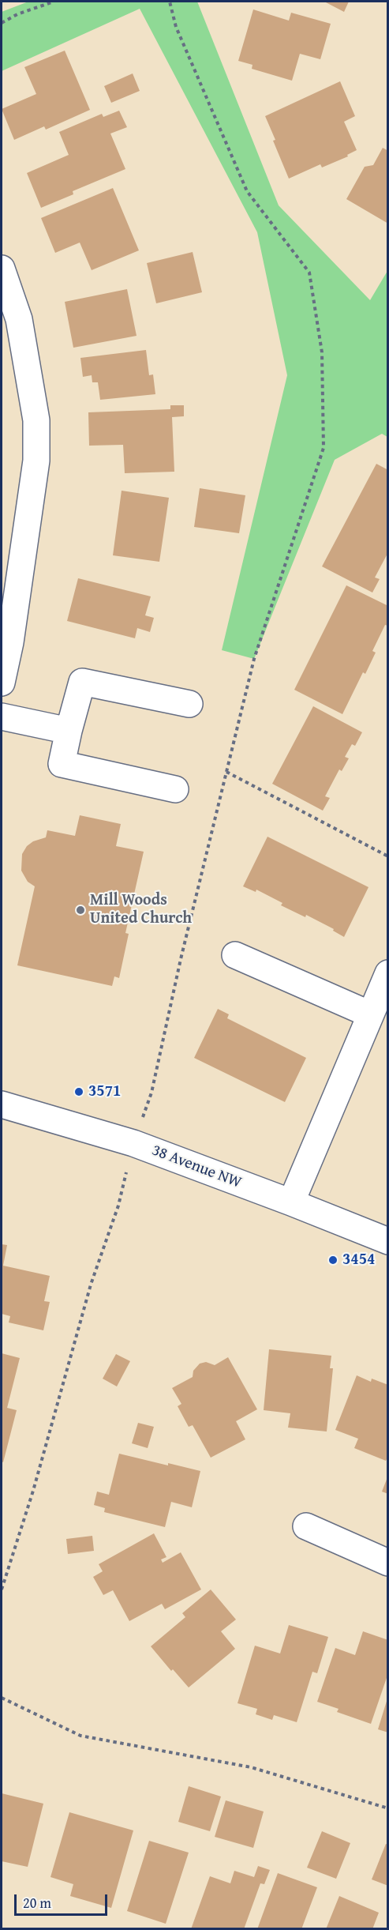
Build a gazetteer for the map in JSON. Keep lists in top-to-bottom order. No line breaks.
{"streets":{"street":["38 Avenue NW"]},"places":["Mill Woods United Church","3571","3454"],"scale_bar":"20 m"}
